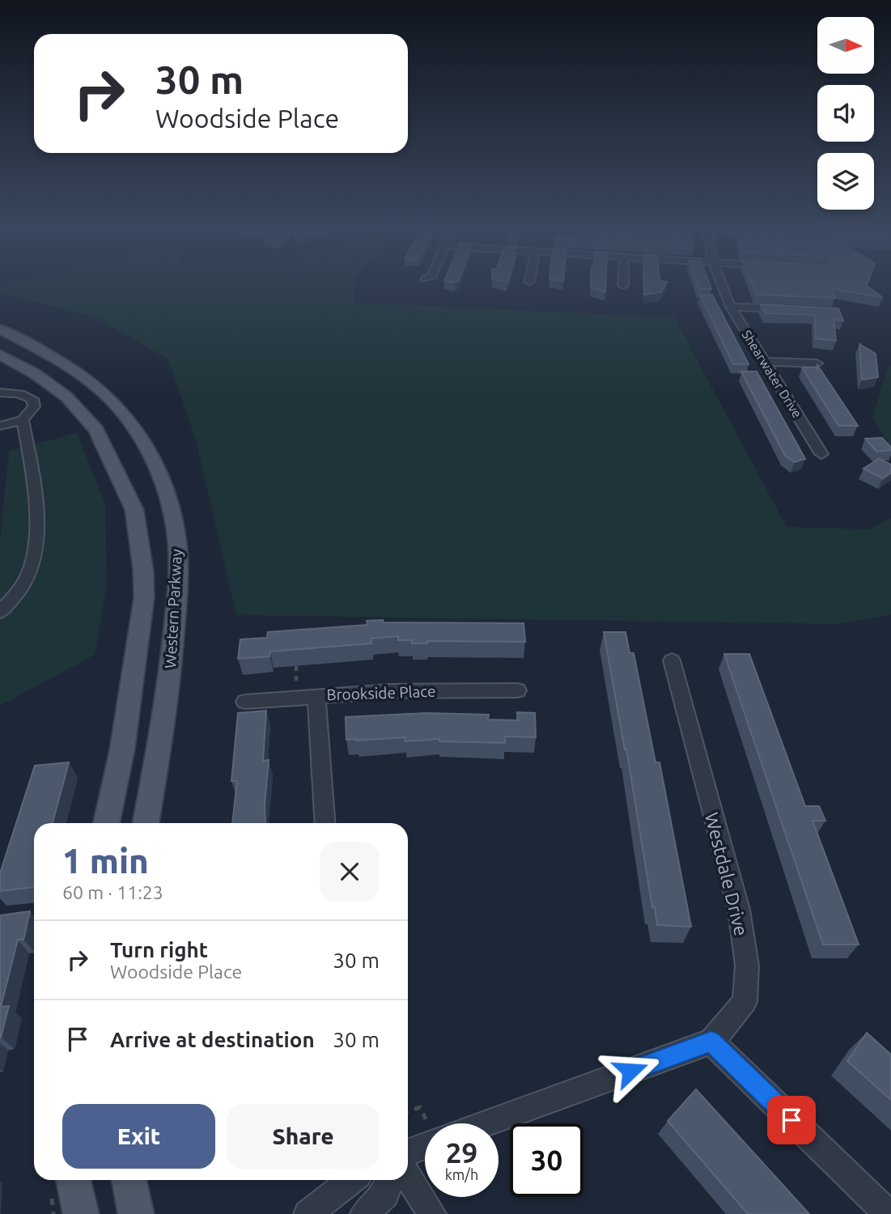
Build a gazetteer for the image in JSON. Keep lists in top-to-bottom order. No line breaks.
{"streets":{"main road":["Western Parkway"],"street":["Shearwater Drive","Brookside Place","Westdale Drive"]},"north":"right","page":{"turn":["30 m","Woodside Place"],"heading":["1 min","60 m · 11:23"],"list":[{"name":"Turn right","note":"Woodside Place","value":"30 m"},{"name":"Arrive at destination","value":"30 m"}],"buttons":["Exit","Share"],"speed":"29 km/h","limit":"30"}}
